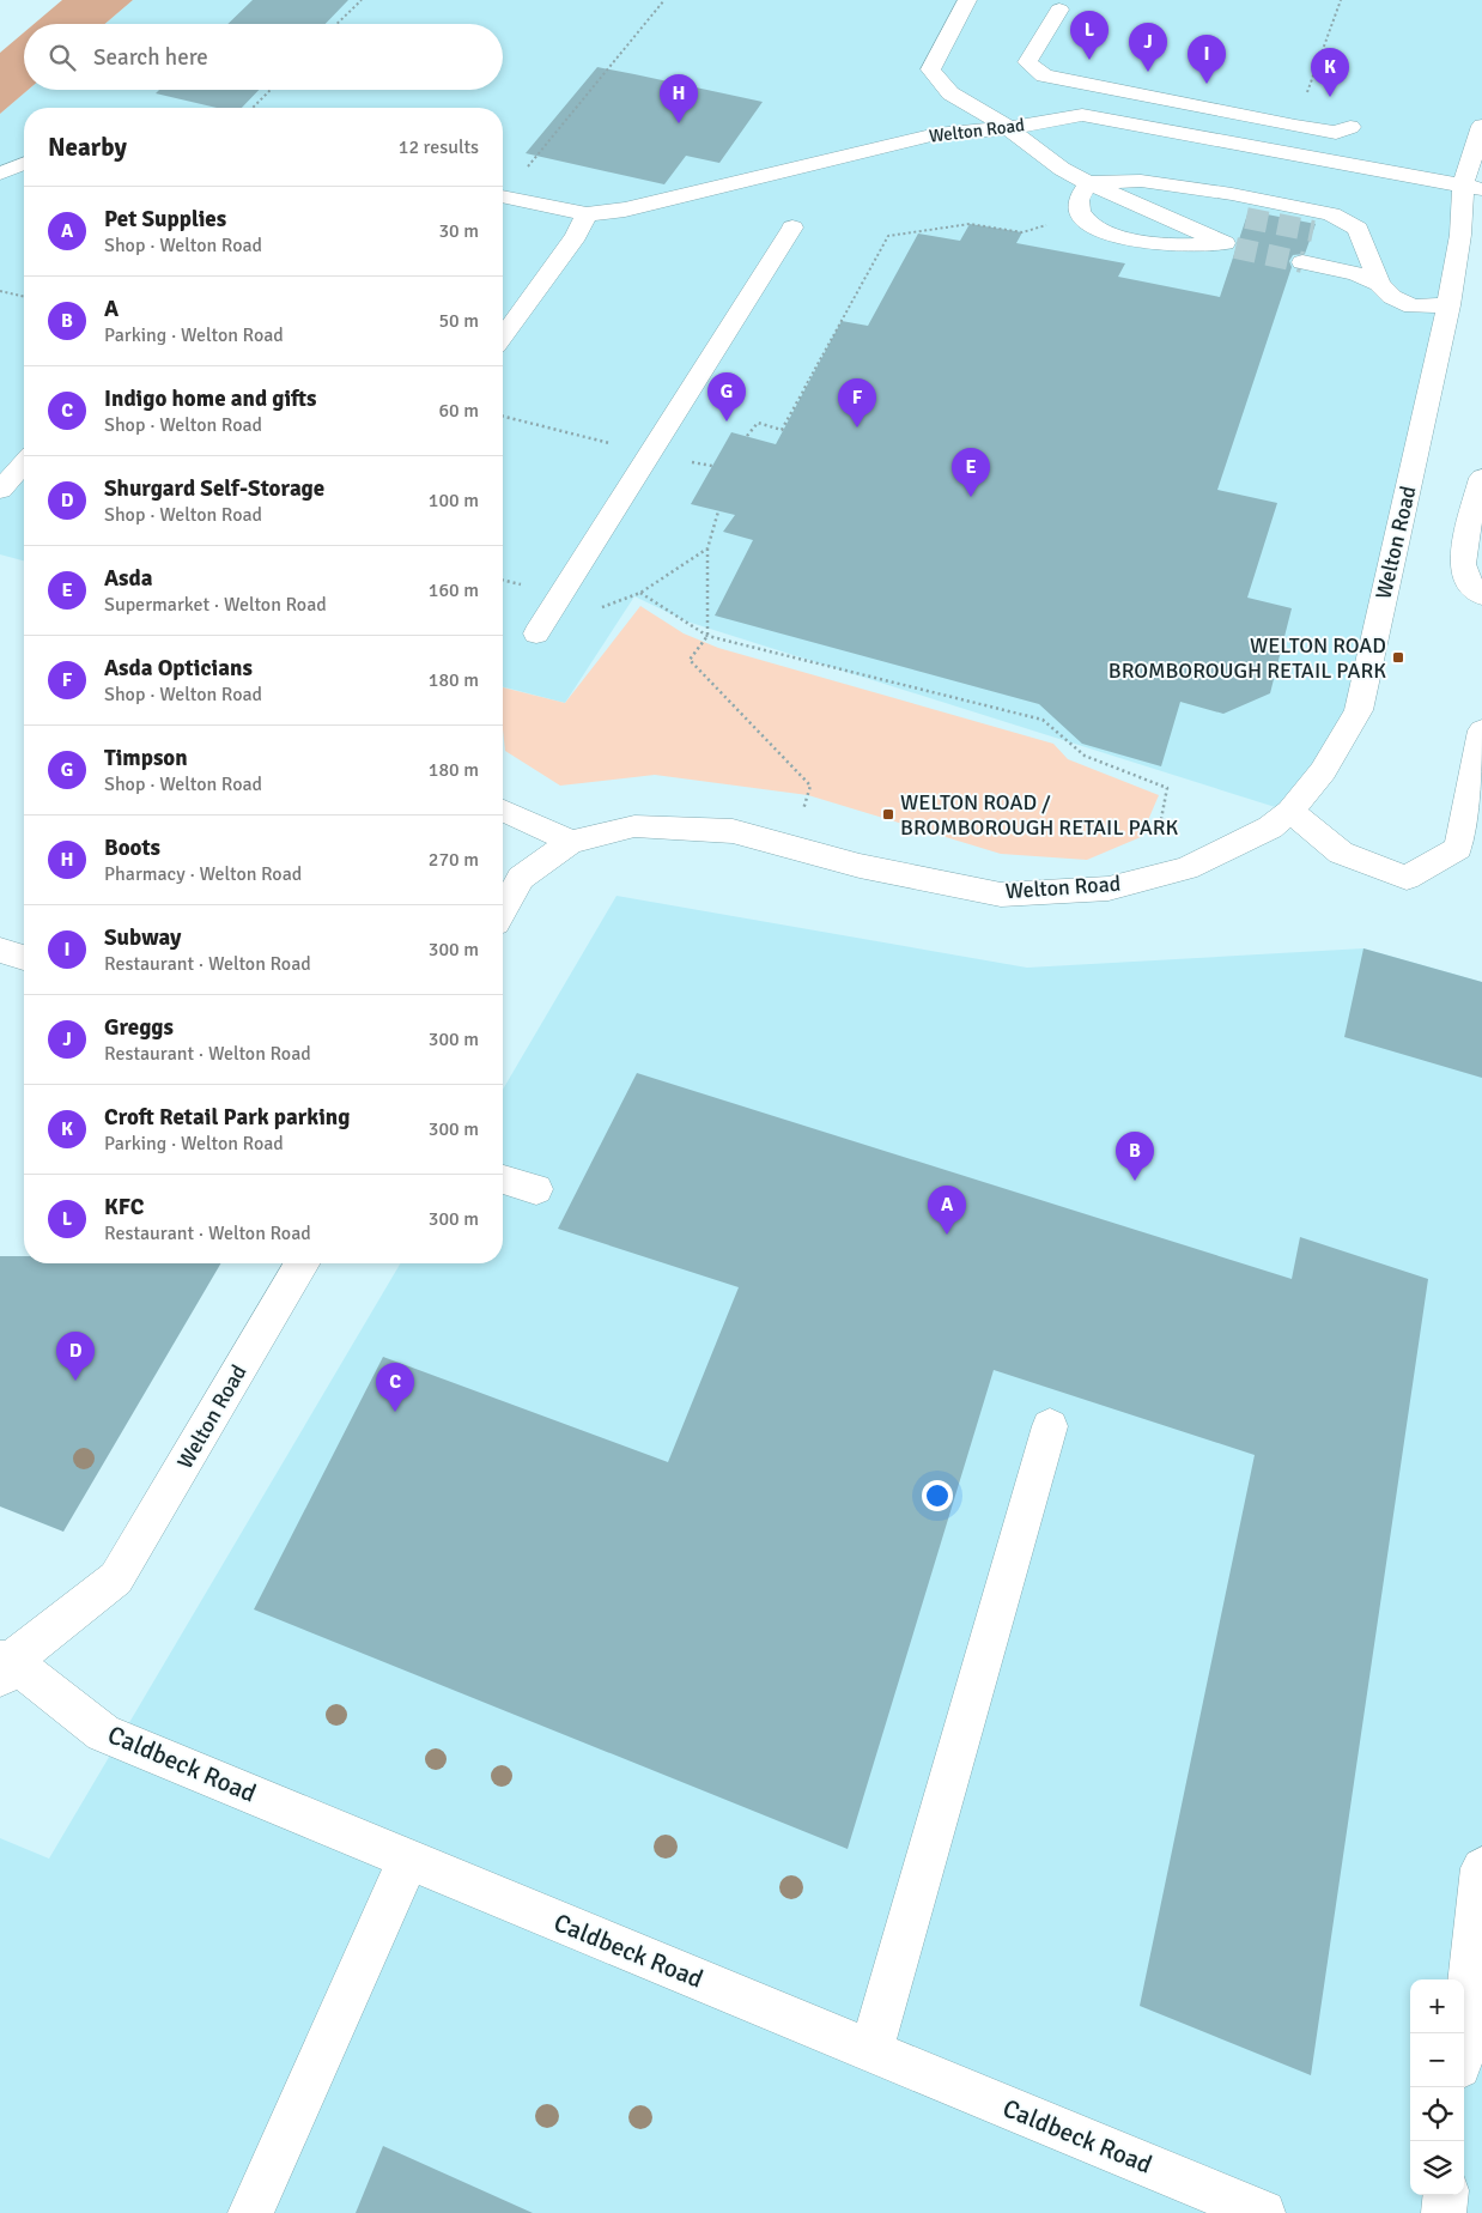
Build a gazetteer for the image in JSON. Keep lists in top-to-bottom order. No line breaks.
{"streets":{"street":["Welton Road","Caldbeck Road"]},"crossings":[["Welton Road","Caldbeck Road"]],"places":{"transit":["WELTON ROAD BROMBOROUGH RETAIL PARK","WELTON ROAD / BROMBOROUGH RETAIL PARK"]},"page":{"pins":["L","J","I","K","H","G","F","E","B","A","D","C"],"search":"Search here","heading":["Nearby","12 results"],"list":[{"mark":"A","name":"Pet Supplies","note":"Shop · Welton Road","value":"30 m"},{"mark":"B","name":"A","note":"Parking · Welton Road","value":"50 m"},{"mark":"C","name":"Indigo home and gifts","note":"Shop · Welton Road","value":"60 m"},{"mark":"D","name":"Shurgard Self-Storage","note":"Shop · Welton Road","value":"100 m"},{"mark":"E","name":"Asda","note":"Supermarket · Welton Road","value":"160 m"},{"mark":"F","name":"Asda Opticians","note":"Shop · Welton Road","value":"180 m"},{"mark":"G","name":"Timpson","note":"Shop · Welton Road","value":"180 m"},{"mark":"H","name":"Boots","note":"Pharmacy · Welton Road","value":"270 m"},{"mark":"I","name":"Subway","note":"Restaurant · Welton Road","value":"300 m"},{"mark":"J","name":"Greggs","note":"Restaurant · Welton Road","value":"300 m"},{"mark":"K","name":"Croft Retail Park parking","note":"Parking · Welton Road","value":"300 m"},{"mark":"L","name":"KFC","note":"Restaurant · Welton Road","value":"300 m"}],"map_buttons":["+","−"]}}
